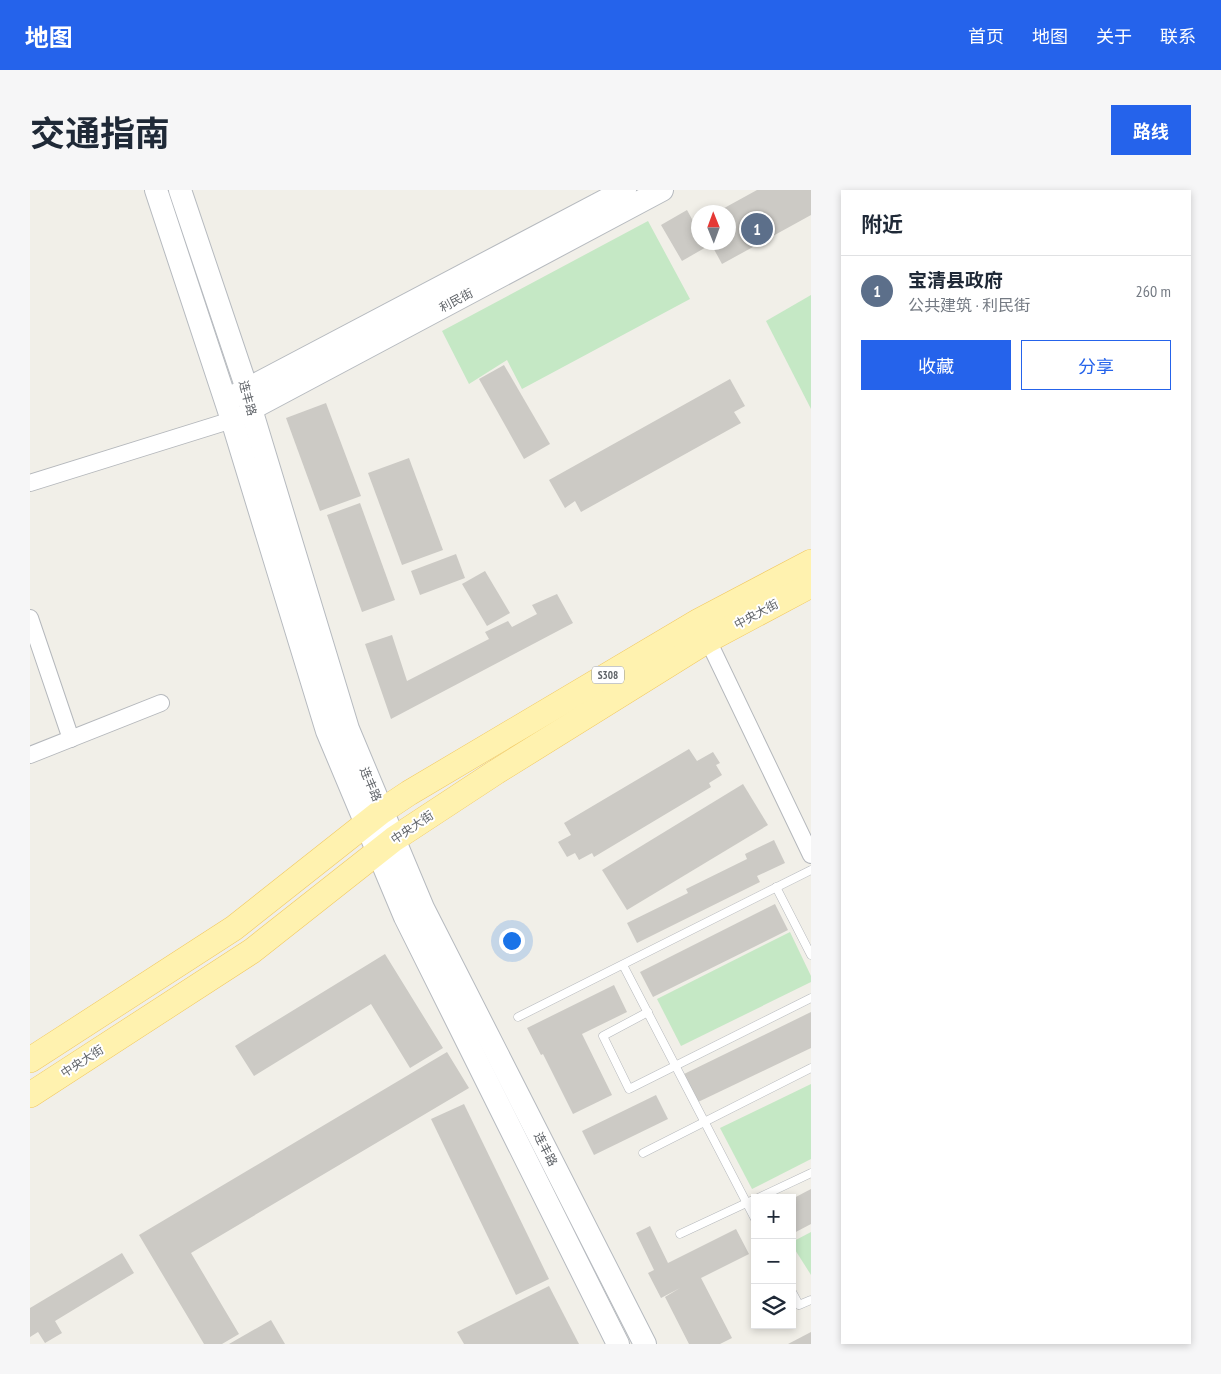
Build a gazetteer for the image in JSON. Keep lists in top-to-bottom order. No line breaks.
{"streets":{"main road":["中央大街","S308"],"street":["利民街","连丰路"]},"crossings":[["利民街","连丰路"],["连丰路","中央大街"]],"north":"top","page":{"header":"地图","nav":["首页","地图","关于","联系"],"title":"交通指南","buttons":["路线",["收藏","分享"]],"heading":"附近","pins":"1","list":[{"mark":"1","name":"宝清县政府","note":"公共建筑 · 利民街","value":"260 m"}],"map_buttons":["+","−"]}}
